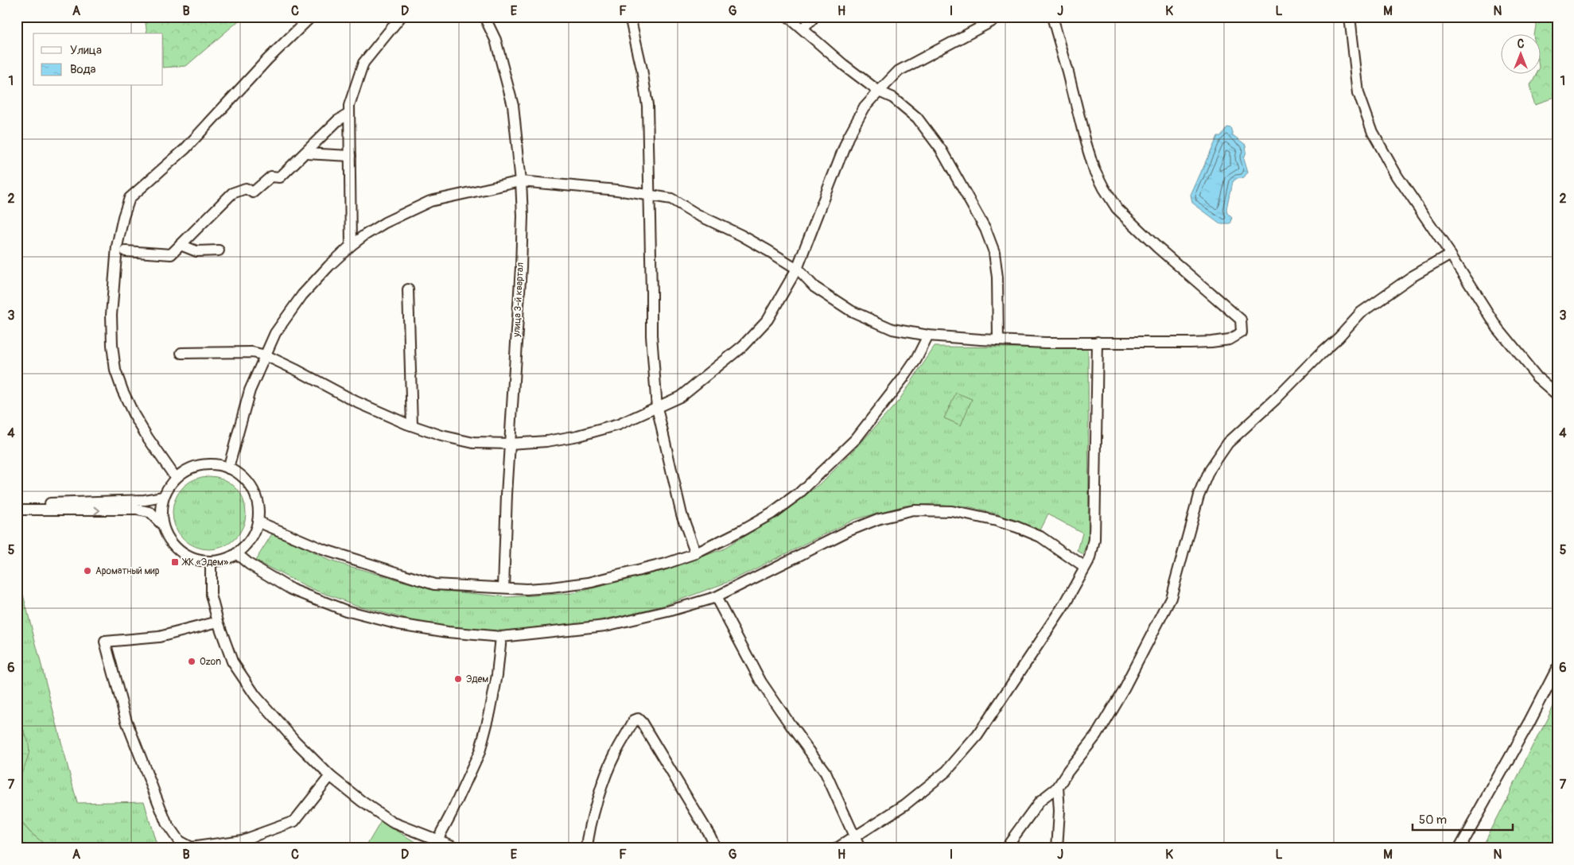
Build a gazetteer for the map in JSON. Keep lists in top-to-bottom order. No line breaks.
{"streets":{"street":["улица 3-й квартал"]},"places":{"transit":["ЖК «Эдем»"],"other":["Ароматный мир","Ozon","Эдем"]},"legend":["Улица","Вода"],"scale_bar":"50 m","north":"top","grid":{"columns":["A","B","C","D","E","F","G","H","I","J","K","L","M","N"],"rows":["1","2","3","4","5","6","7"]}}
